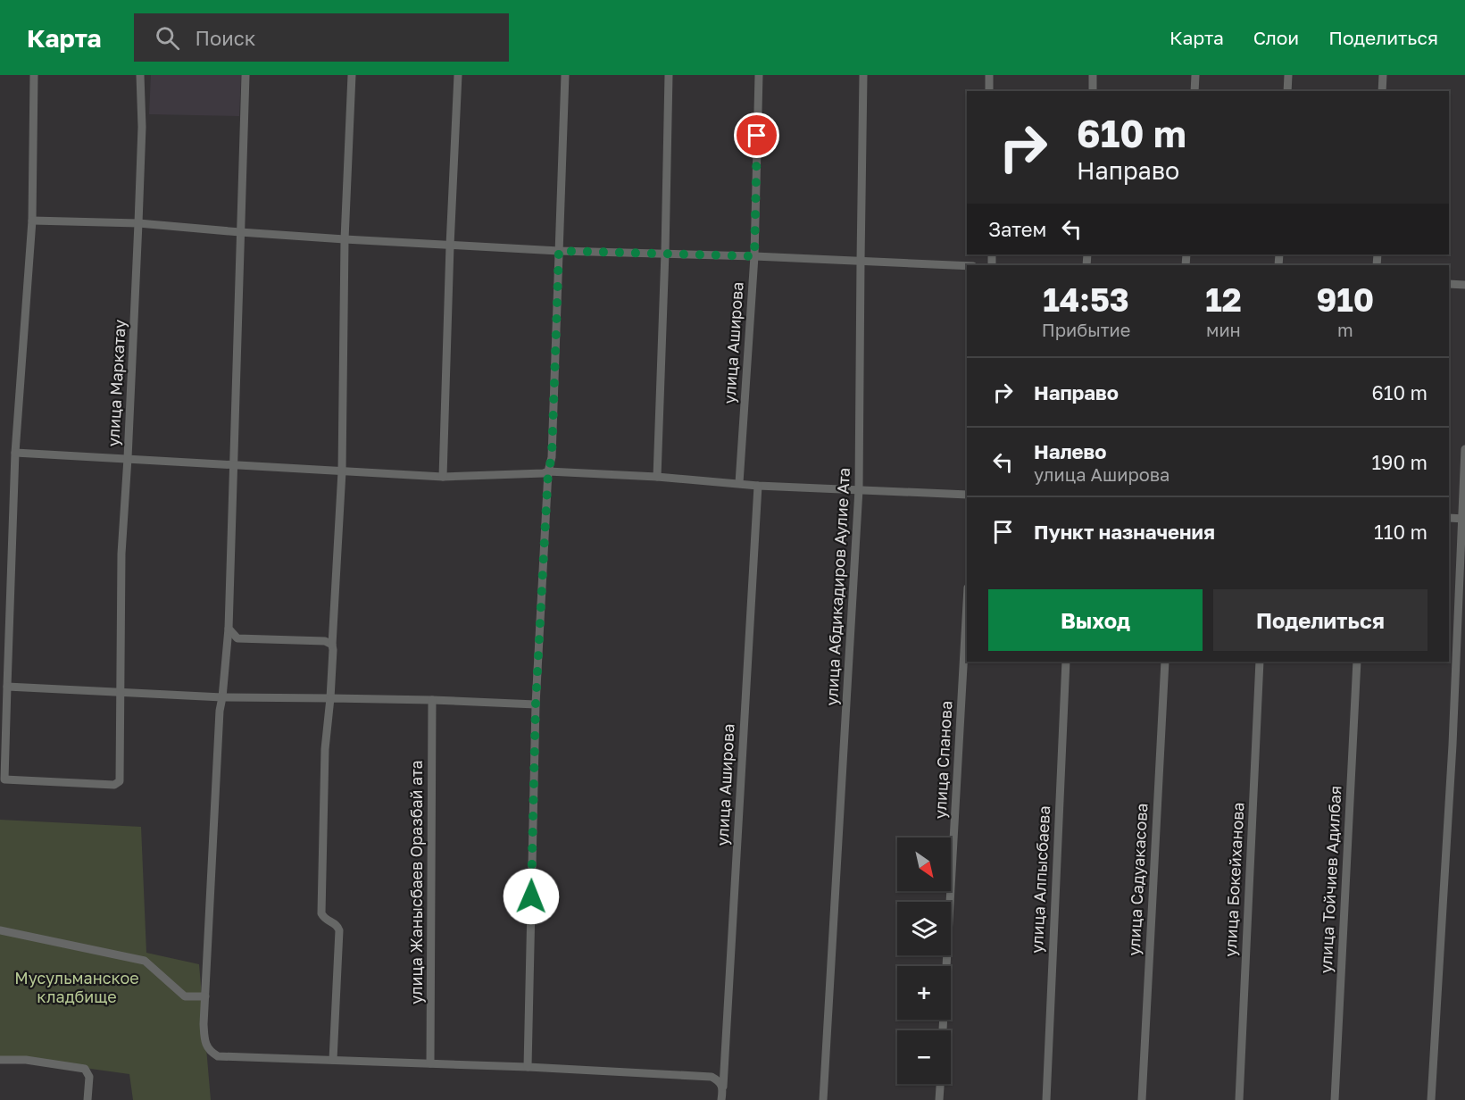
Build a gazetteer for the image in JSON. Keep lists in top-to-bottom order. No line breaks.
{"streets":{"street":["улица Аширова","улица Маркатау","улица Абдикадиров Аулие Ата","улица Спанова","улица Алпысбаева","улица Садуакасова","улица Бокейханова","улица Тойчиев Адилбая","улица Жанысбаев Оразбай ата"]},"parks":["Мусульманское кладбище"],"north":"bottom right","page":{"header":"Карта","search":"Поиск","nav":["Карта","Слои","Поделиться"],"turn":["610 m","Направо"],"then":"Затем","eta":["14:53","Прибытие","12","мин","910","m"],"list":[{"name":"Направо","value":"610 m"},{"name":"Налево","note":"улица Аширова","value":"190 m"},{"name":"Пункт назначения","value":"110 m"}],"buttons":["Выход","Поделиться"],"map_buttons":["+","−"]}}
